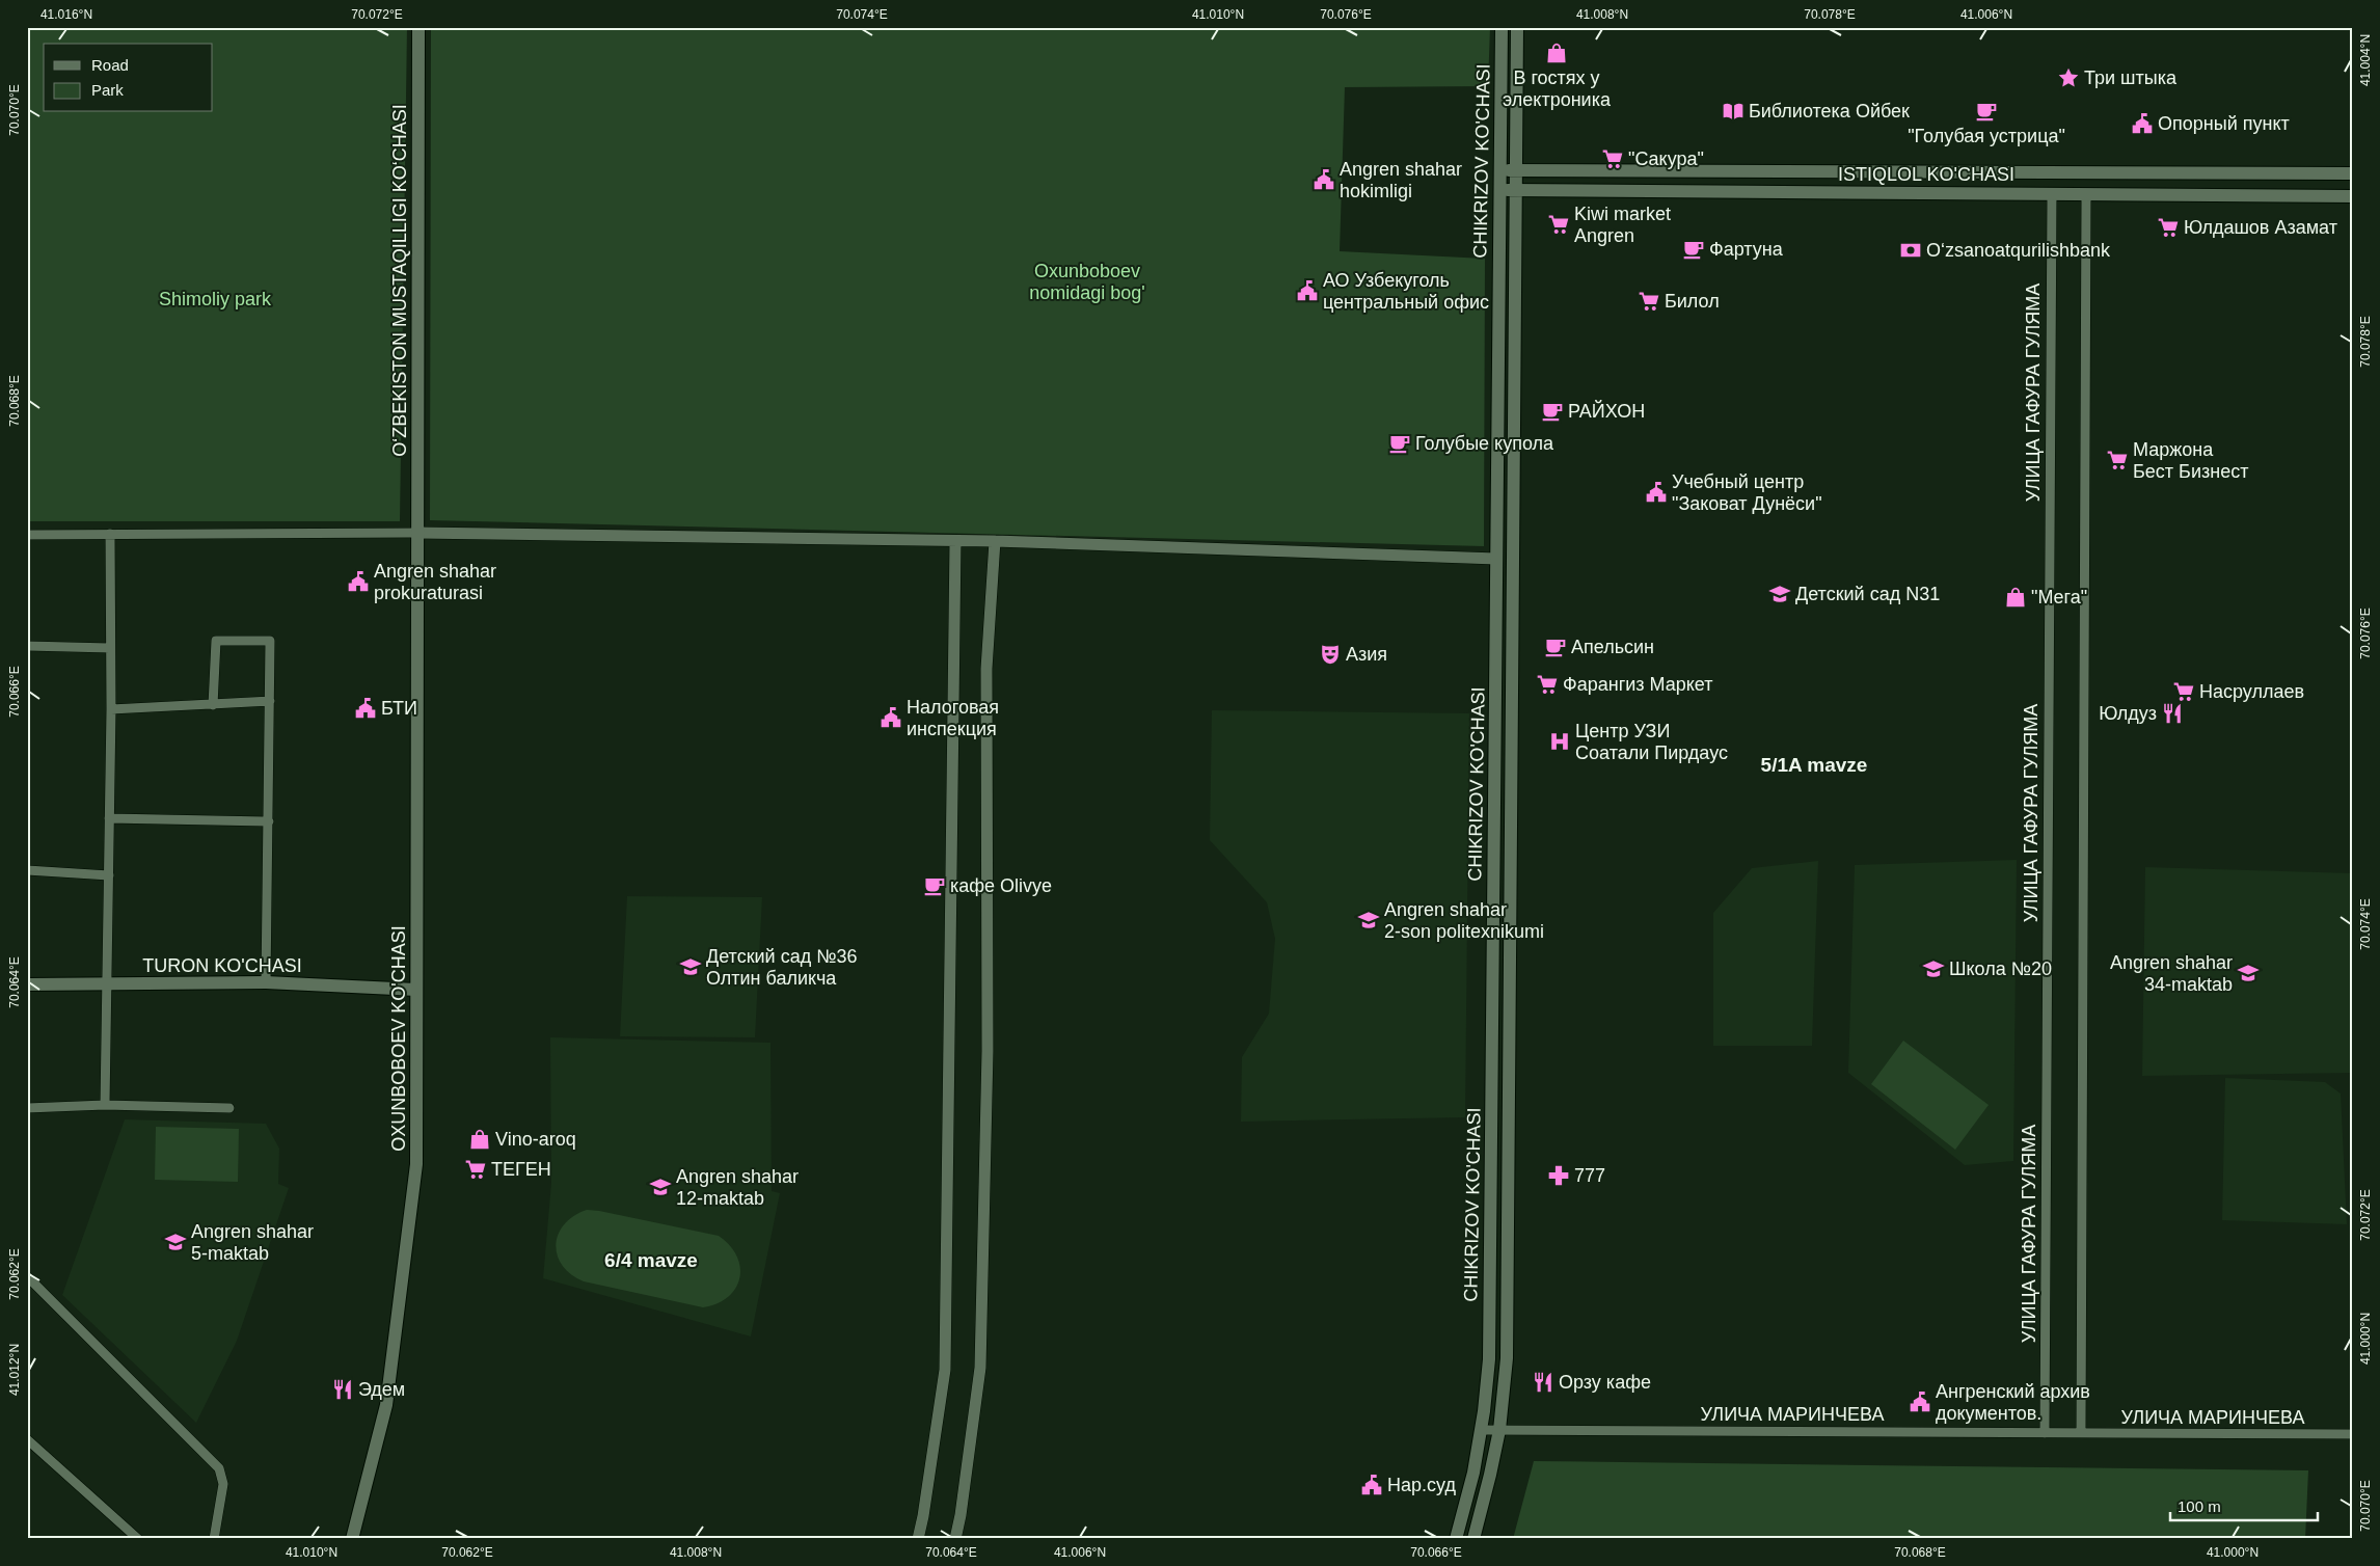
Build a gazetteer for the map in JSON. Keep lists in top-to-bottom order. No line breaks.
{"streets":{"main road":["CHIKRIZOV KO'CHASI","ISTIQLOL KO'CHASI","O‘ZBEKISTON MUSTAQILLIGI KO‘CHASI","TURON KO'CHASI","OXUNBOBOEV KO'CHASI"],"street":["УЛИЦА ГАФУРА ГУЛЯМА","УЛИЧА МАРИНЧЕВА"]},"crossings":[["CHIKRIZOV KO'CHASI","ISTIQLOL KO'CHASI"],["CHIKRIZOV KO'CHASI","УЛИЧА МАРИНЧЕВА"],["ISTIQLOL KO'CHASI","УЛИЦА ГАФУРА ГУЛЯМА"],["O‘ZBEKISTON MUSTAQILLIGI KO‘CHASI","OXUNBOBOEV KO'CHASI"],["УЛИЦА ГАФУРА ГУЛЯМА","УЛИЧА МАРИНЧЕВА"],["TURON KO'CHASI","OXUNBOBOEV KO'CHASI"]],"districts":["5/1A mavze","6/4 mavze"],"parks":["Oxunboboev nomidagi bog'","Shimoliy park"],"places":{"shop":["В гостях у электроника","\"Мега\"","Vino-aroq"],"place":["Три штыка"],"library":["Библиотека Ойбек"],"cafe":["\"Голубая устрица\"","Фартуна","РАЙХОН","Голубые купола","Апельсин","кафе Olivye"],"public building":["Опорный пункт","Angren shahar hokimligi","АО Узбекуголь центральный офис","Учебный центр \"Заковат Дунёси\"","Angren shahar prokuraturasi","БТИ","Налоговая инспекция","Ангренский архив документов.","Нар.суд"],"supermarket":["\"Сакура\"","Kiwi market Angren","Юлдашов Азамат","Билол","Маржона Бест Бизнест","Фарангиз Маркет","Насруллаев","ТЕГЕН"],"bank":["Oʻzsanoatqurilishbank"],"school or university":["Детский сад N31","Angren shahar 2-son politexnikumi","Детский сад №36 Олтин баликча","Школа №20","Angren shahar 34-maktab","Angren shahar 12-maktab","Angren shahar 5-maktab"],"theatre":["Азия"],"restaurant":["Юлдуз","Орзу кафе","Эдем"],"hospital":["Центр УЗИ Соатали Пирдаус"],"pharmacy":["777"]},"legend":["Road","Park"],"scale_bar":"100 m","coordinates":["41.016°N","70.072°E","70.074°E","41.010°N","70.076°E","41.008°N","70.078°E","41.006°N","41.004°N","70.070°E","70.068°E","70.066°E","70.064°E","70.062°E","41.000°N","41.012°N"]}
